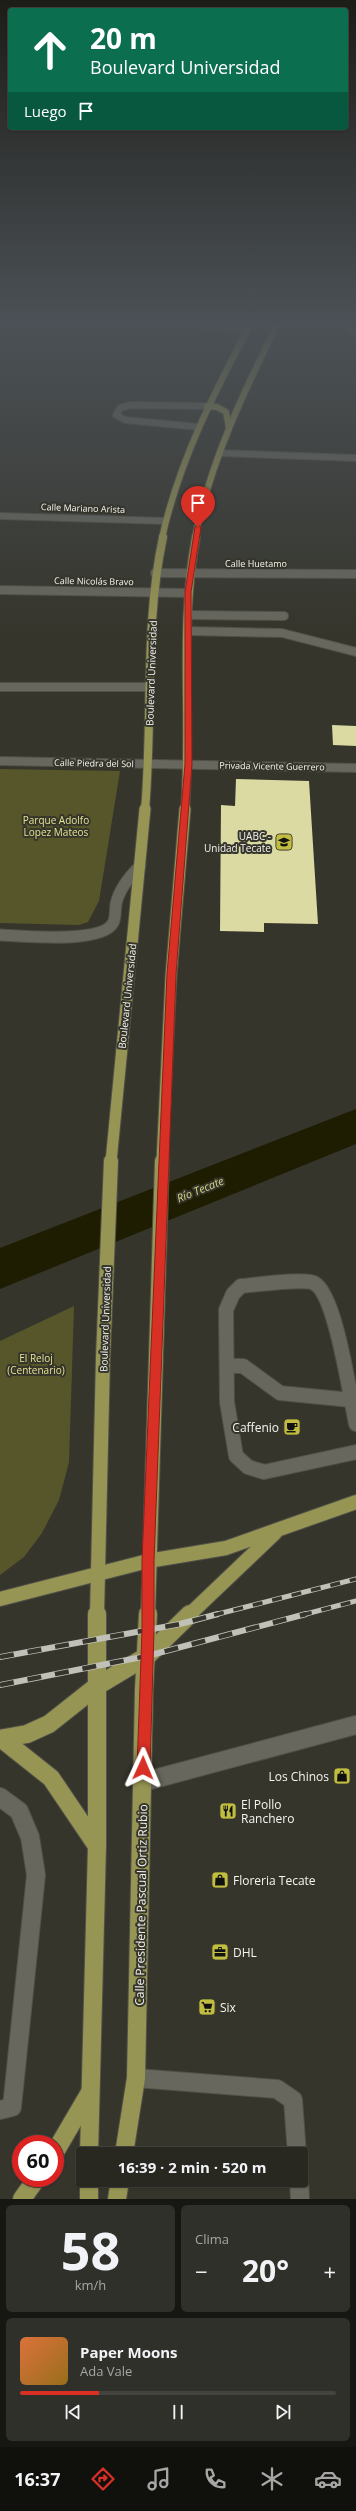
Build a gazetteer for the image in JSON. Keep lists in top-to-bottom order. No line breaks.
{"streets":{"main road":["Boulevard Universidad","Calle Presidente Pascual Ortiz Rubio"],"street":["Calle Mariano Arista","Calle Huetamo","Calle Nicolás Bravo","Calle Piedra del Sol","Privada Vicente Guerrero"]},"crossings":[["Calle Mariano Arista","Boulevard Universidad"],["Calle Huetamo","Boulevard Universidad"],["Calle Nicolás Bravo","Boulevard Universidad"],["Boulevard Universidad","Calle Piedra del Sol"],["Calle Piedra del Sol","Privada Vicente Guerrero"]],"water":["Río Tecate"],"parks":["Parque Adolfo Lopez Mateos","El Reloj (Centenario)"],"places":{"school or university":["UABC - Unidad Tecate"],"cafe":["Caffenio"],"shop":["Los Chinos","Floreria Tecate"],"restaurant":["El Pollo Ranchero"],"office":["DHL"],"supermarket":["Six"]},"page":{"turn":["20 m","Boulevard Universidad"],"then":"Luego","limit":"60","trip":"16:39 · 2 min · 520 m","tile":[["58","km/h"],"Clima"],"heat":["−","20°","+"],"song":["Paper Moons","Ada Vale"],"tabs":"16:37"}}
